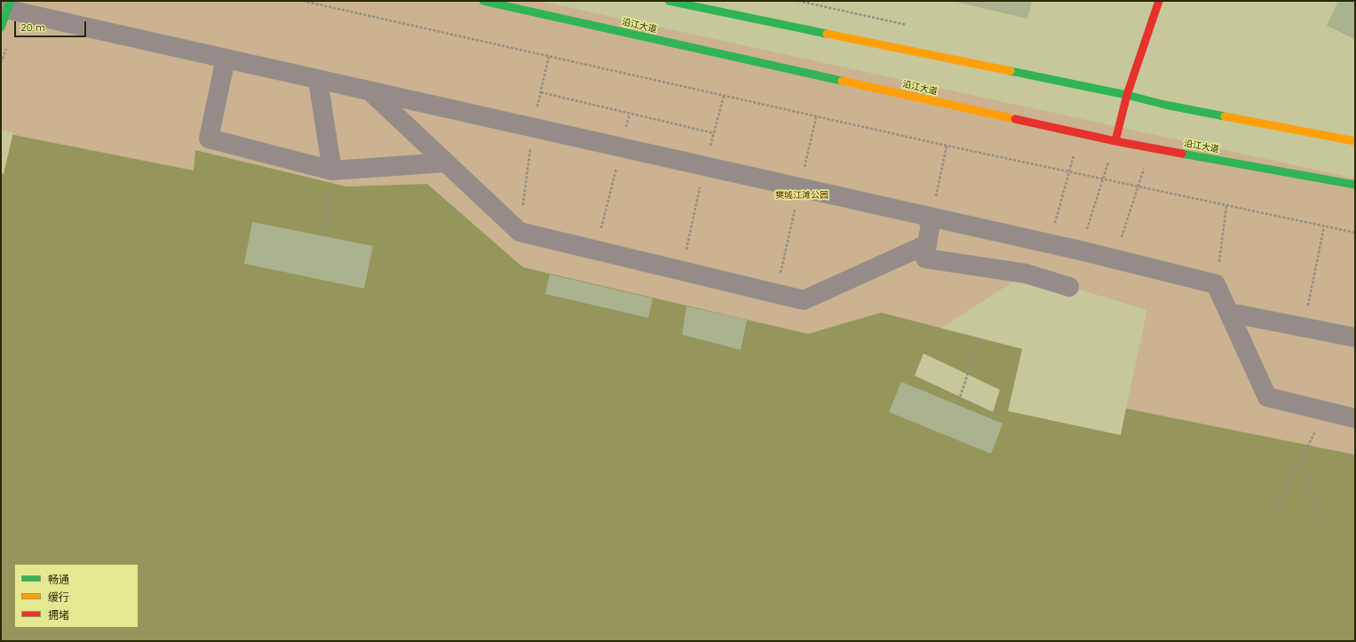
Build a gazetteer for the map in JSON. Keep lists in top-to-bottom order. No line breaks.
{"streets":{"main road":["沿江大道"]},"parks":["樊城江滩公园"],"legend":["畅通","缓行","拥堵"],"scale_bar":"20 m"}
